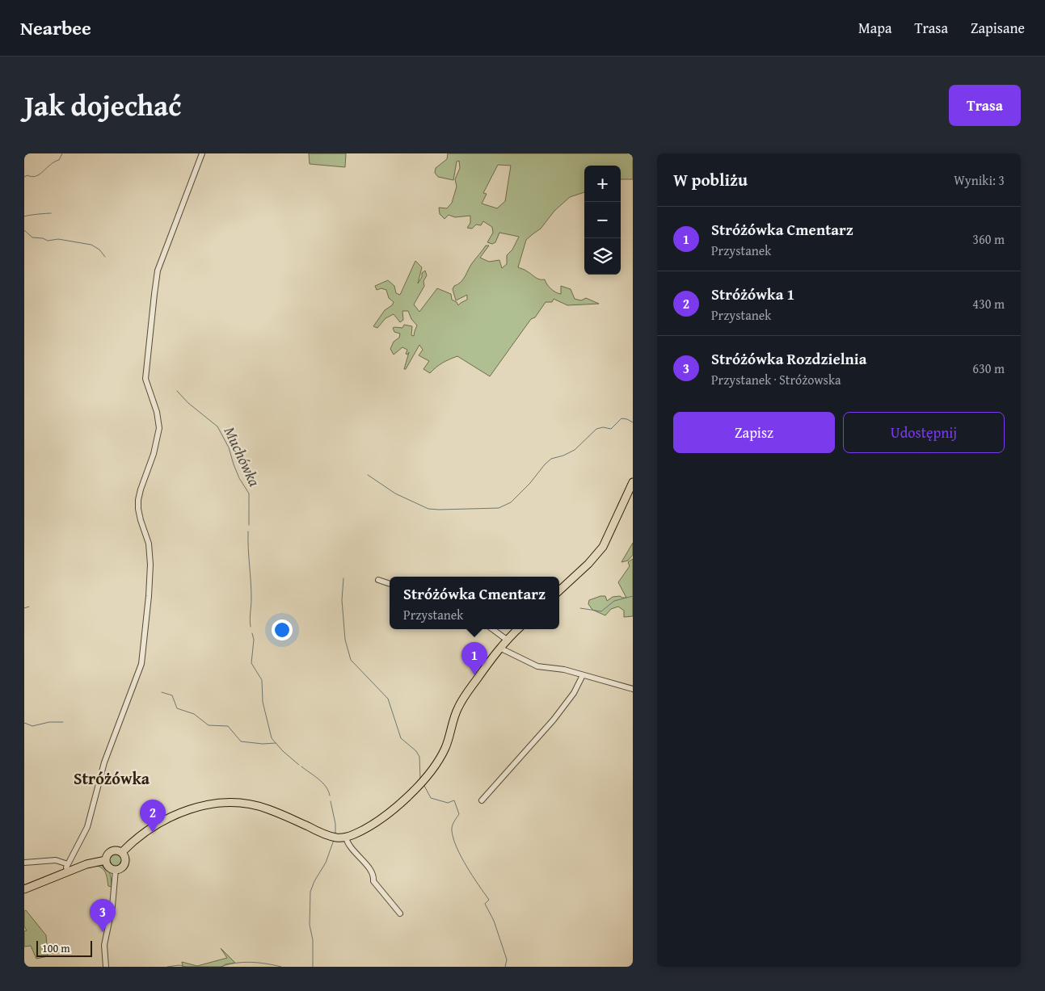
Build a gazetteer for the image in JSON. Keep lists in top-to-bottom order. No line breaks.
{"districts":["Stróżówka"],"water":["Muchówka"],"scale_bar":"100 m","page":{"header":"Nearbee","nav":["Mapa","Trasa","Zapisane"],"title":"Jak dojechać","buttons":["Trasa",["Zapisz","Udostępnij"]],"heading":["W pobliżu","Wyniki: 3"],"map_buttons":["+","−"],"list":[{"mark":"1","name":"Stróżówka Cmentarz","note":"Przystanek","value":"360 m"},{"mark":"2","name":"Stróżówka 1","note":"Przystanek","value":"430 m"},{"mark":"3","name":"Stróżówka Rozdzielnia","note":"Przystanek · Stróżowska","value":"630 m"}],"popup":["Stróżówka Cmentarz","Przystanek"],"pins":["1","2","3"],"scale":"100 m"}}
